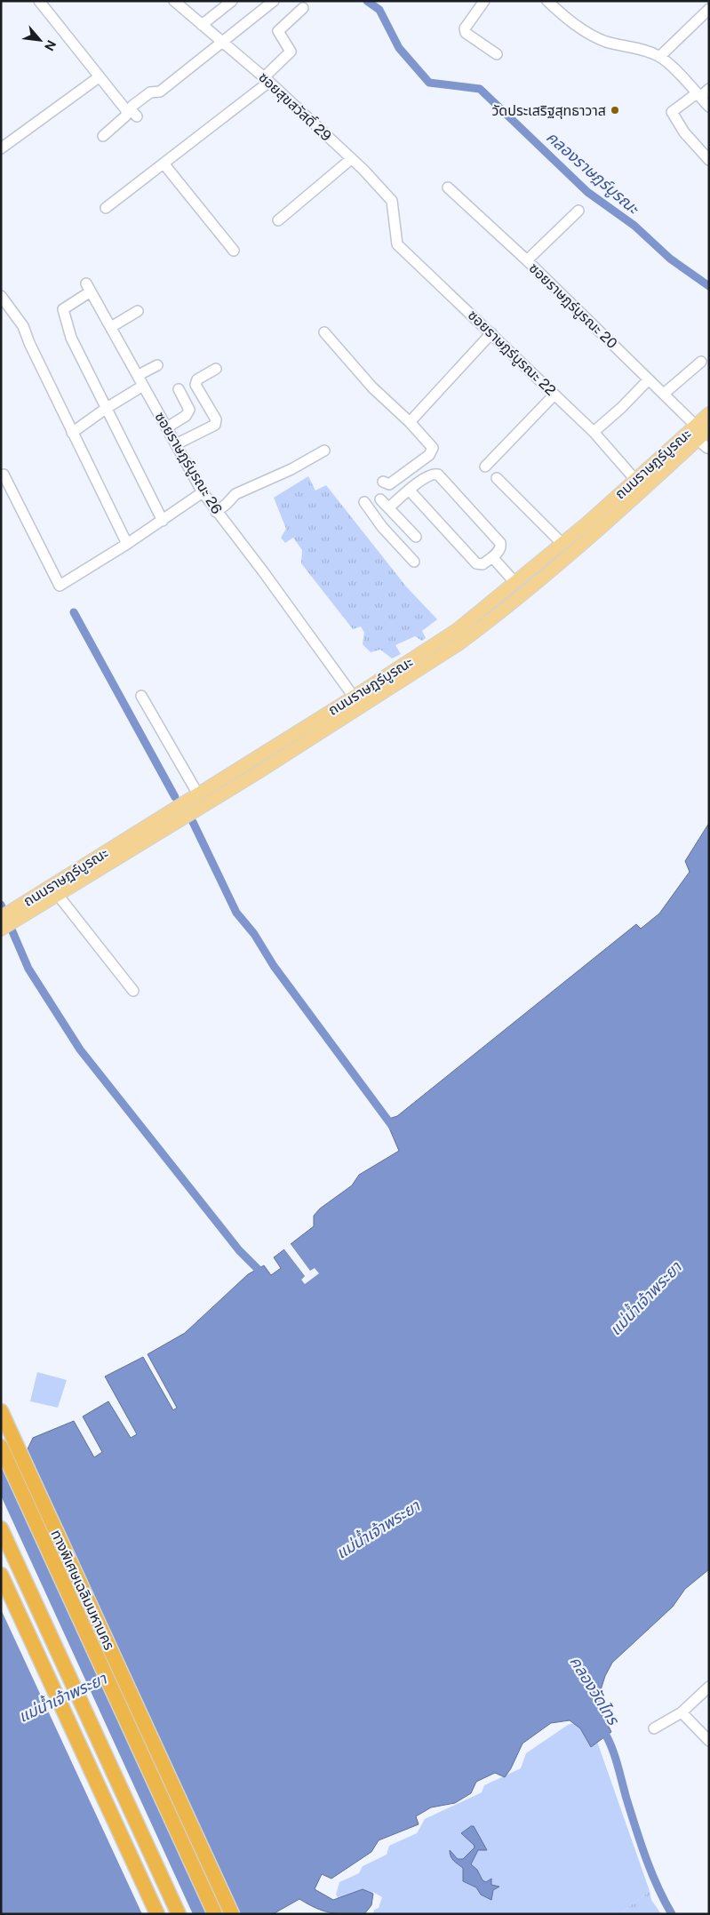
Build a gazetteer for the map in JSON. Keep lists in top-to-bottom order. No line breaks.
{"streets":{"highway":["ทางพิเศษเฉลิมมหานคร"],"main road":["ถนนราษฎร์บูรณะ"],"street":["ซอยสุขสวัสดิ์ 29","ซอยราษฎร์บูรณะ 20","ซอยราษฎร์บูรณะ 22","ซอยราษฎร์บูรณะ 26"]},"crossings":[["ซอยสุขสวัสดิ์ 29","ซอยราษฎร์บูรณะ 22"],["ซอยราษฎร์บูรณะ 20","ถนนราษฎร์บูรณะ"],["ซอยราษฎร์บูรณะ 22","ถนนราษฎร์บูรณะ"],["ซอยราษฎร์บูรณะ 26","ถนนราษฎร์บูรณะ"]],"water":["คลองราษฎร์บูรณะ","แม่น้ำเจ้าพระยา","คลองวัดไทร"],"places":["วัดประเสริฐสุทธาวาส"],"north":"bottom right"}
